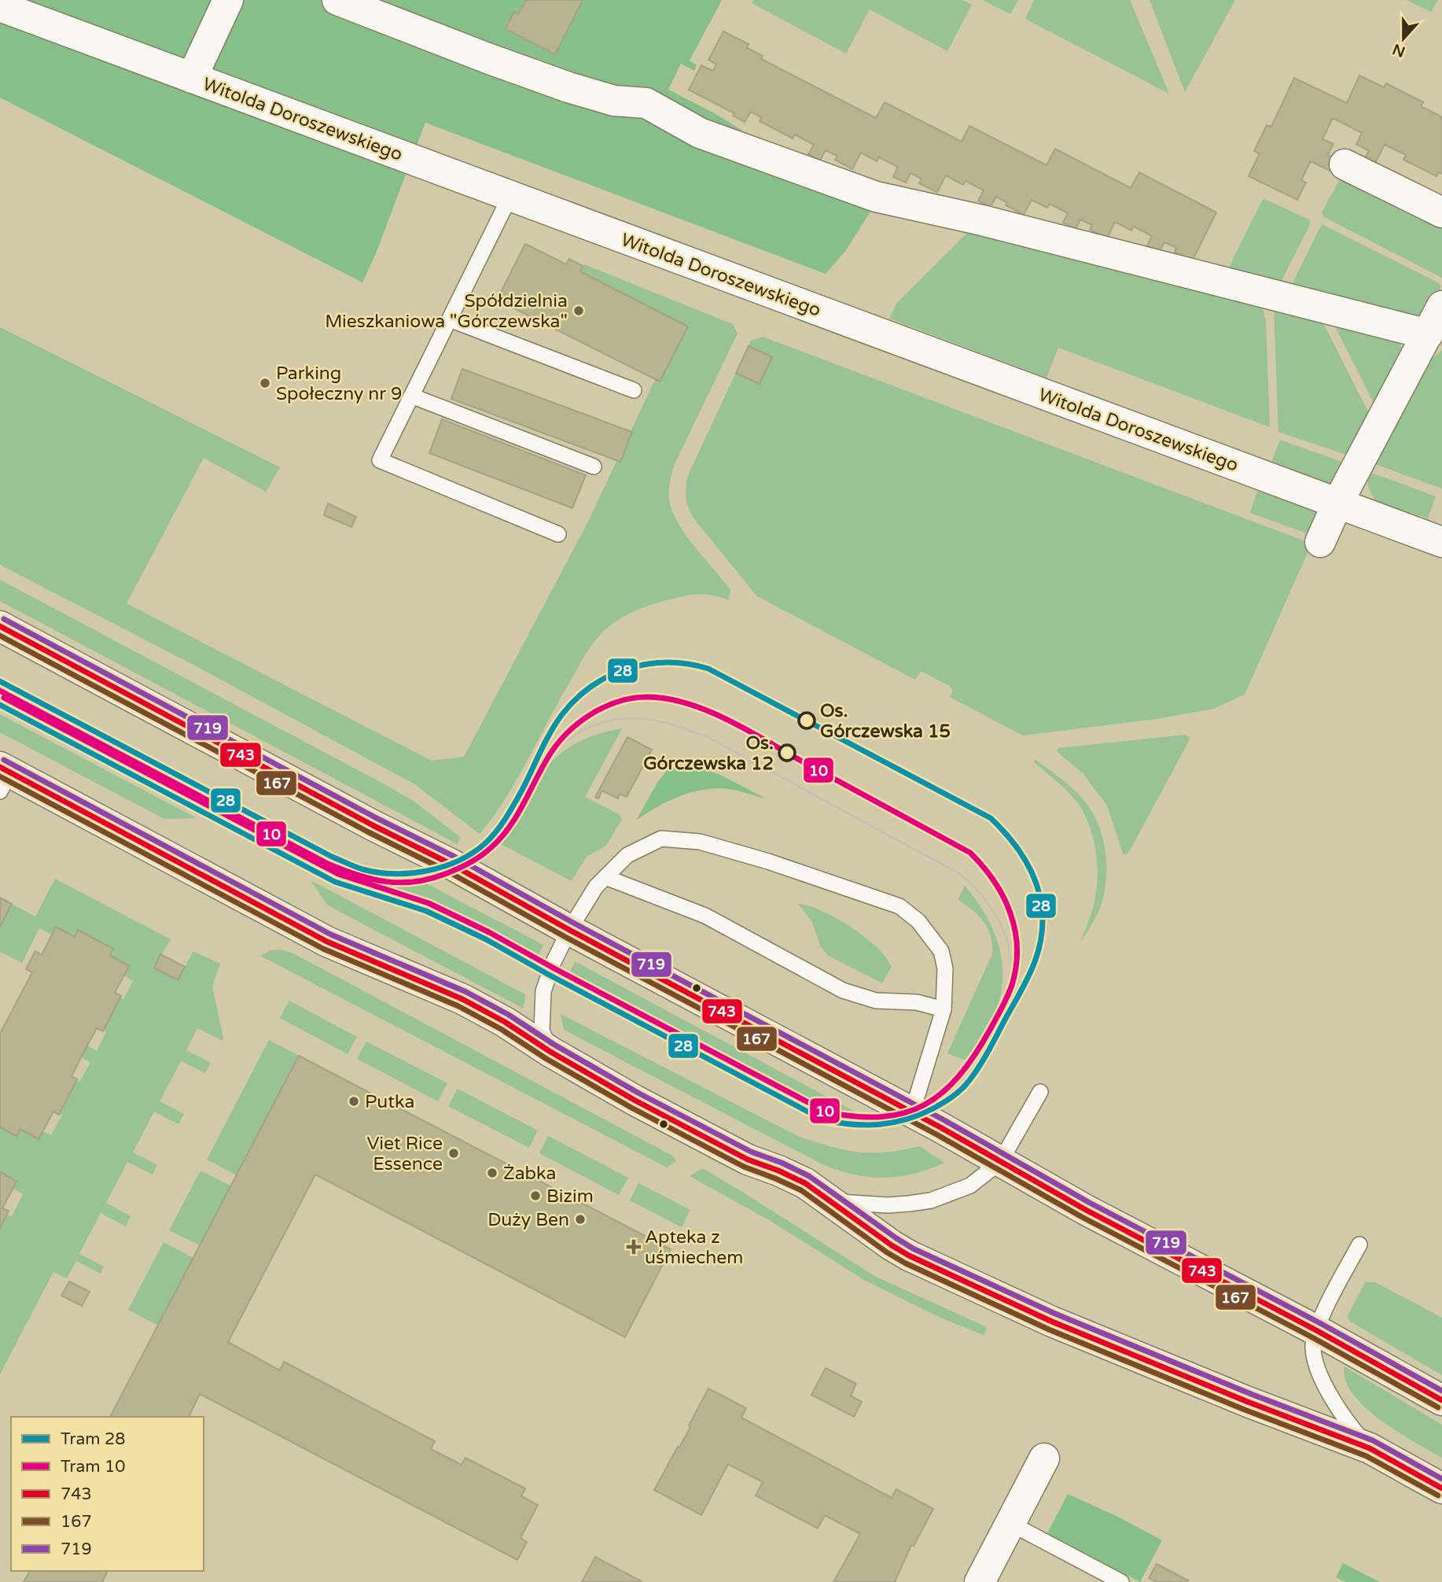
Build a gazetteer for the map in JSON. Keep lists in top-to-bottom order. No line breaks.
{"streets":{"street":["Witolda Doroszewskiego"]},"places":{"other":["Spółdzielnia Mieszkaniowa \"Górczewska\"","Parking Społeczny nr 9","Os. Górczewska 15","Os. Górczewska 12","Putka","Viet Rice Essence","Żabka","Bizim","Duży Ben"],"health":["Apteka z uśmiechem"]},"lines":["transit line 719","transit line 743","transit line 167","tram line 28","tram line 10"],"legend":["Tram 28","Tram 10","743","167","719"],"north":"bottom"}
